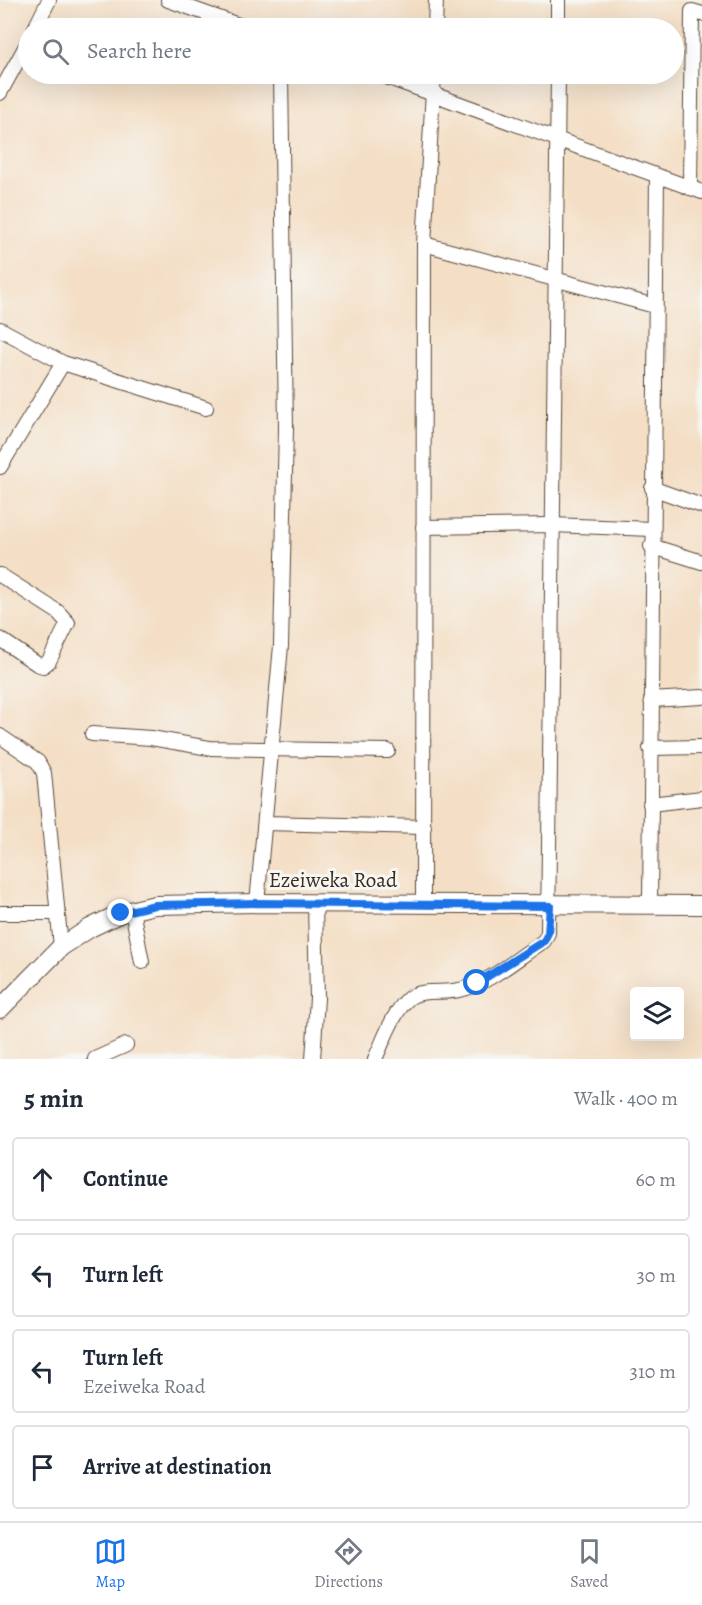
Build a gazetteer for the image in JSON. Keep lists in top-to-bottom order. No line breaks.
{"streets":{"main road":["Ezeiweka Road"]},"page":{"search":"Search here","heading":["5 min","Walk · 400 m"],"list":[["Continue","60 m"],["Turn left","30 m"],["Turn left","Ezeiweka Road","310 m"],"Arrive at destination"],"nav":["Map","Directions","Saved"]}}
